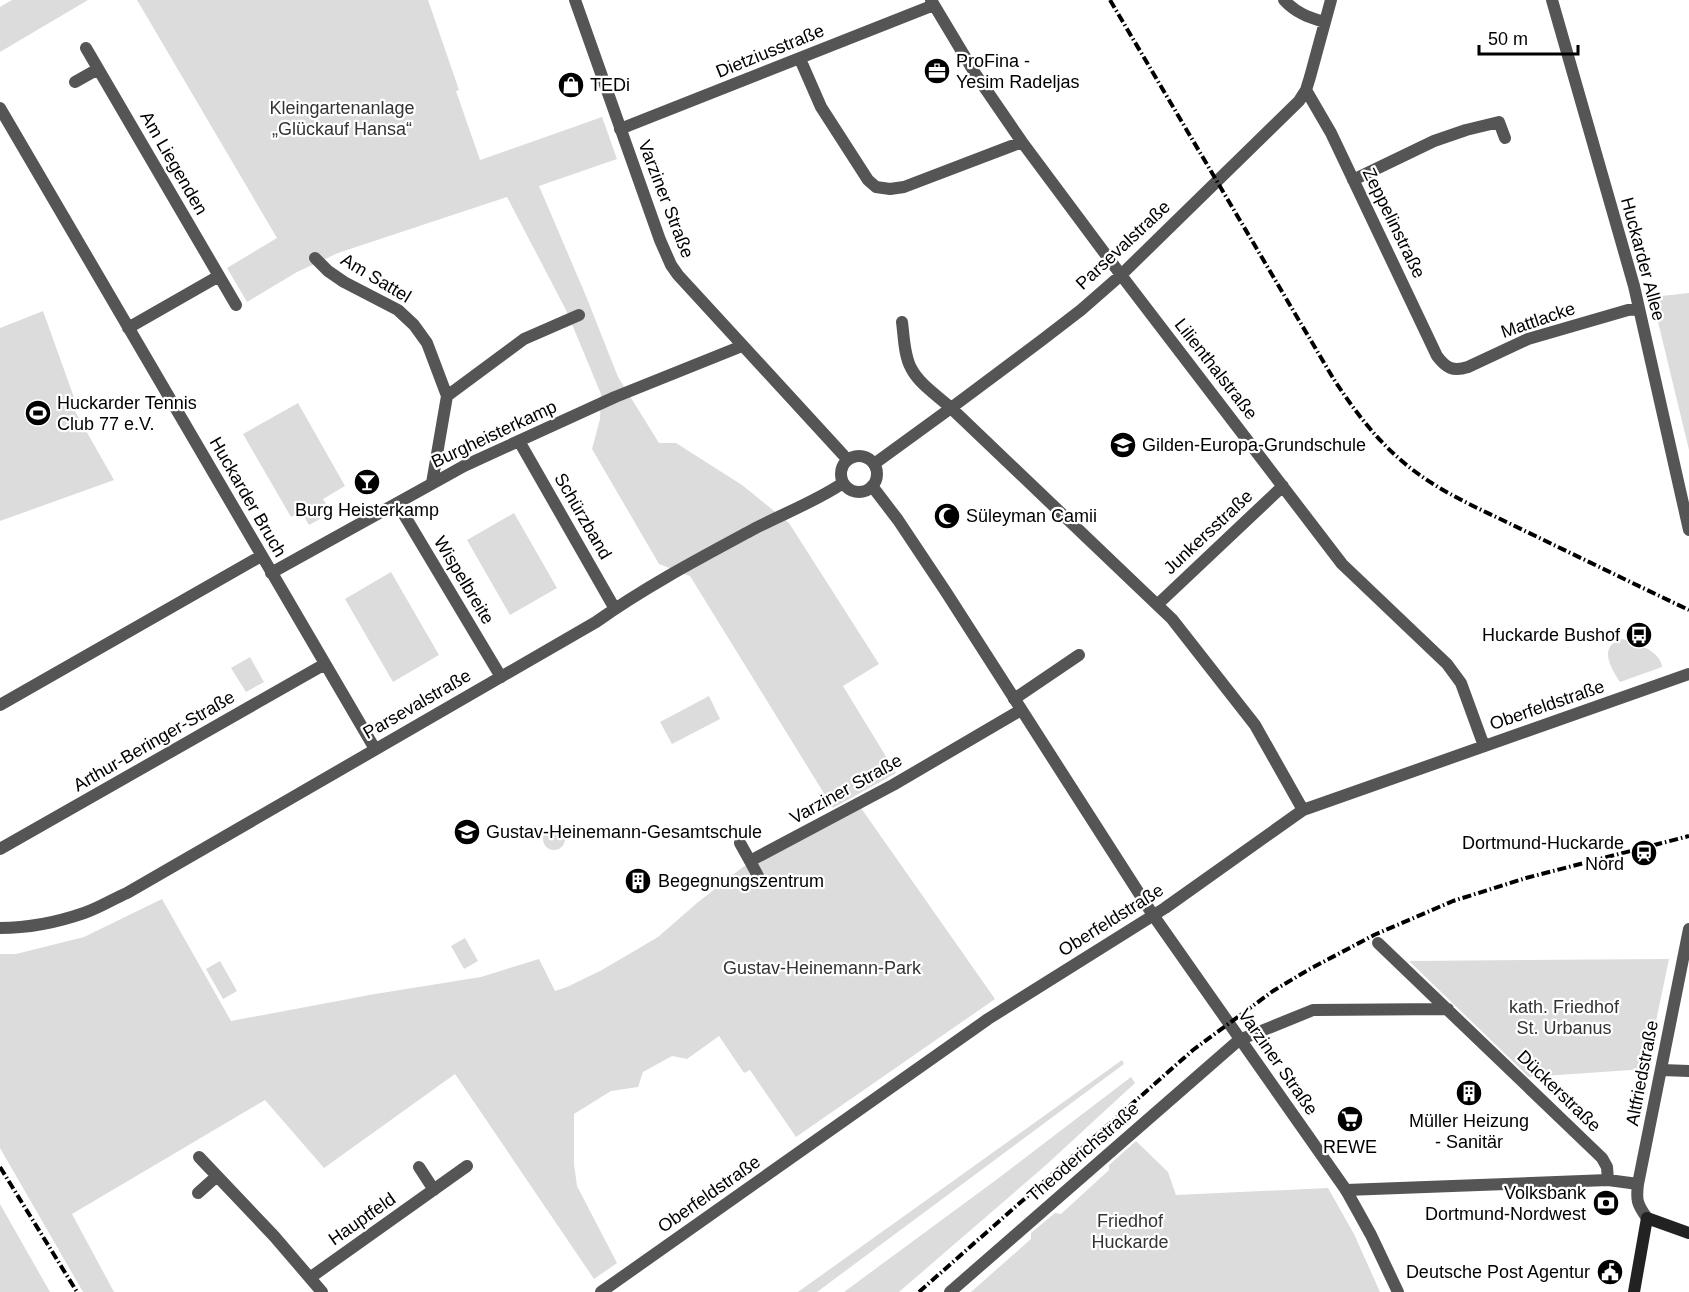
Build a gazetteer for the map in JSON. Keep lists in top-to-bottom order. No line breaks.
{"streets":{"street":["Dietziusstraße","Am Liegenden","Varziner Straße","Zeppelinstraße","Parsevalstraße","Huckarder Allee","Am Sattel","Mattlacke","Lilienthalstraße","Burgheisterkamp","Huckarder Bruch","Schürzband","Junkersstraße","Wispelbreite","Oberfeldstraße","Arthur-Beringer-Straße","Altfriedstraße","Dückerstraße","Theoderichstraße","Hauptfeld"]},"crossings":[["Dietziusstraße","Varziner Straße"],["Dietziusstraße","Lilienthalstraße"],["Varziner Straße","Parsevalstraße"],["Varziner Straße","Burgheisterkamp"],["Varziner Straße","Oberfeldstraße"],["Varziner Straße","Theoderichstraße"],["Zeppelinstraße","Parsevalstraße"],["Zeppelinstraße","Mattlacke"],["Parsevalstraße","Lilienthalstraße"],["Parsevalstraße","Huckarder Bruch"],["Parsevalstraße","Schürzband"],["Parsevalstraße","Wispelbreite"],["Huckarder Allee","Mattlacke"],["Lilienthalstraße","Junkersstraße"],["Lilienthalstraße","Oberfeldstraße"],["Burgheisterkamp","Huckarder Bruch"],["Burgheisterkamp","Schürzband"],["Burgheisterkamp","Wispelbreite"],["Huckarder Bruch","Arthur-Beringer-Straße"]],"parks":["Kleingartenanlage „Glückauf Hansa“","Gustav-Heinemann-Park","kath. Friedhof St. Urbanus","Friedhof Huckarde"],"places":{"office":["ProFina - Yesim Radeljas"],"shop":["TEDi"],"sports":["Huckarder Tennis Club 77 e.V."],"school or university":["Gilden-Europa-Grundschule","Gustav-Heinemann-Gesamtschule"],"bar":["Burg Heisterkamp"],"mosque":["Süleyman Camii"],"bus stop":["Huckarde Bushof"],"station":["Dortmund-Huckarde Nord"],"building":["Begegnungszentrum","Müller Heizung - Sanitär"],"supermarket":["REWE"],"bank":["Volksbank Dortmund-Nordwest"],"public building":["Deutsche Post Agentur"]},"scale_bar":"50 m"}
